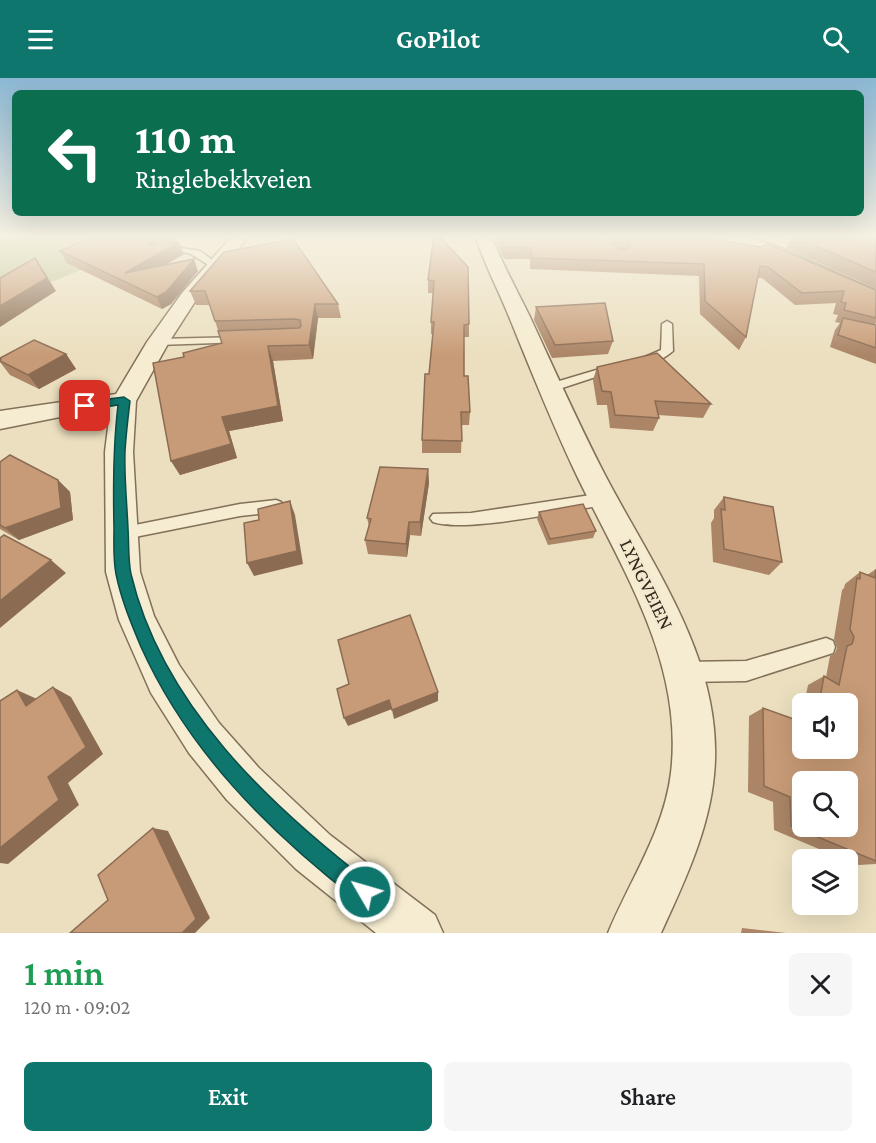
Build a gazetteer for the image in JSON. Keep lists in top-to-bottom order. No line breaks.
{"streets":{"street":["LYNGVEIEN"]},"page":{"header":"GoPilot","turn":["110 m","Ringlebekkveien"],"heading":["1 min","120 m · 09:02"],"buttons":["Exit","Share"]}}
